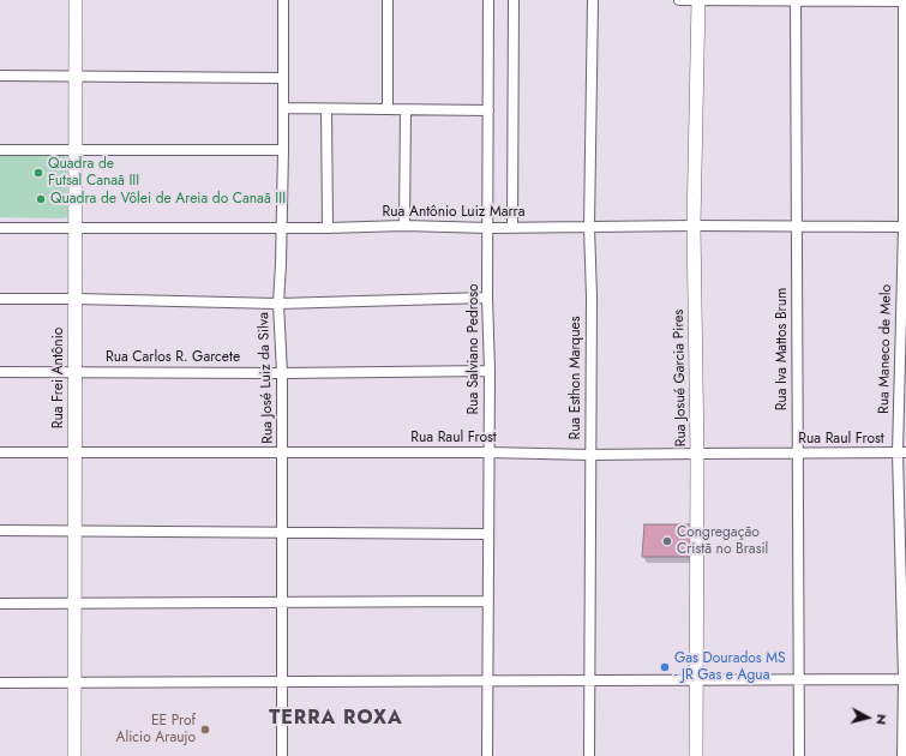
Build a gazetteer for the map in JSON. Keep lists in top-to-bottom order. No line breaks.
{"streets":{"street":["Rua Antônio Luiz Marra","Rua Salviano Pedroso","Rua Iva Mattos Brum","Rua Maneco de Melo","Rua Carlos R. Garcete","Rua Frei Antônio","Rua José Luiz da Silva","Rua Esthon Marques","Rua Josué Garcia Pires","Rua Raul Frost"]},"crossings":[["Rua Antônio Luiz Marra","Rua Salviano Pedroso"],["Rua Antônio Luiz Marra","Rua Iva Mattos Brum"],["Rua Antônio Luiz Marra","Rua Maneco de Melo"],["Rua Antônio Luiz Marra","Rua Frei Antônio"],["Rua Antônio Luiz Marra","Rua José Luiz da Silva"],["Rua Antônio Luiz Marra","Rua Esthon Marques"],["Rua Antônio Luiz Marra","Rua Josué Garcia Pires"],["Rua Salviano Pedroso","Rua Carlos R. Garcete"],["Rua Salviano Pedroso","Rua Raul Frost"],["Rua Iva Mattos Brum","Rua Raul Frost"],["Rua Maneco de Melo","Rua Raul Frost"],["Rua Carlos R. Garcete","Rua Frei Antônio"],["Rua Carlos R. Garcete","Rua José Luiz da Silva"],["Rua Frei Antônio","Rua Raul Frost"],["Rua José Luiz da Silva","Rua Raul Frost"],["Rua Esthon Marques","Rua Raul Frost"],["Rua Josué Garcia Pires","Rua Raul Frost"]],"districts":["TERRA ROXA"],"places":["Quadra de Futsal Canaã III","Quadra de Vôlei de Areia do Canaã III","Congregação Cristã no Brasil","Gas Dourados MS - JR Gas e Agua","EE Prof Alicio Araujo"],"north":"right"}
